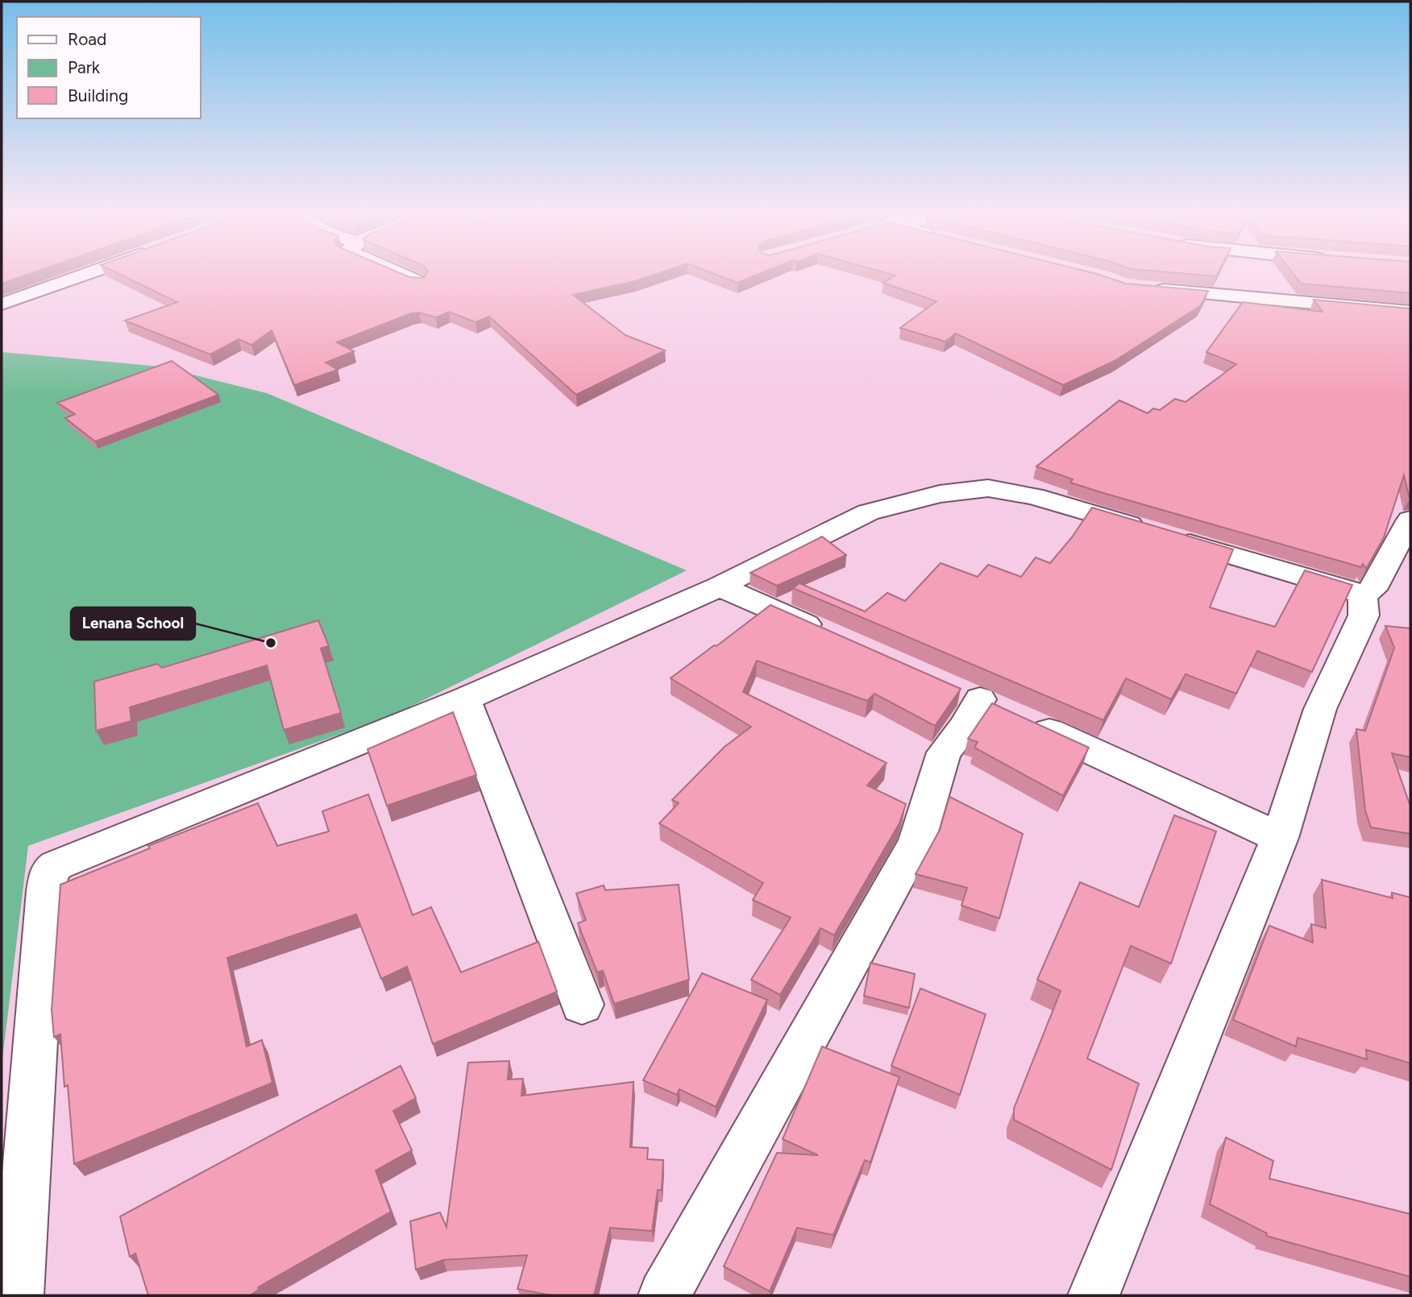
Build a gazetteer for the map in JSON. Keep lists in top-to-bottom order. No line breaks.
{"places":["Lenana School"],"legend":["Road","Park","Building"]}
